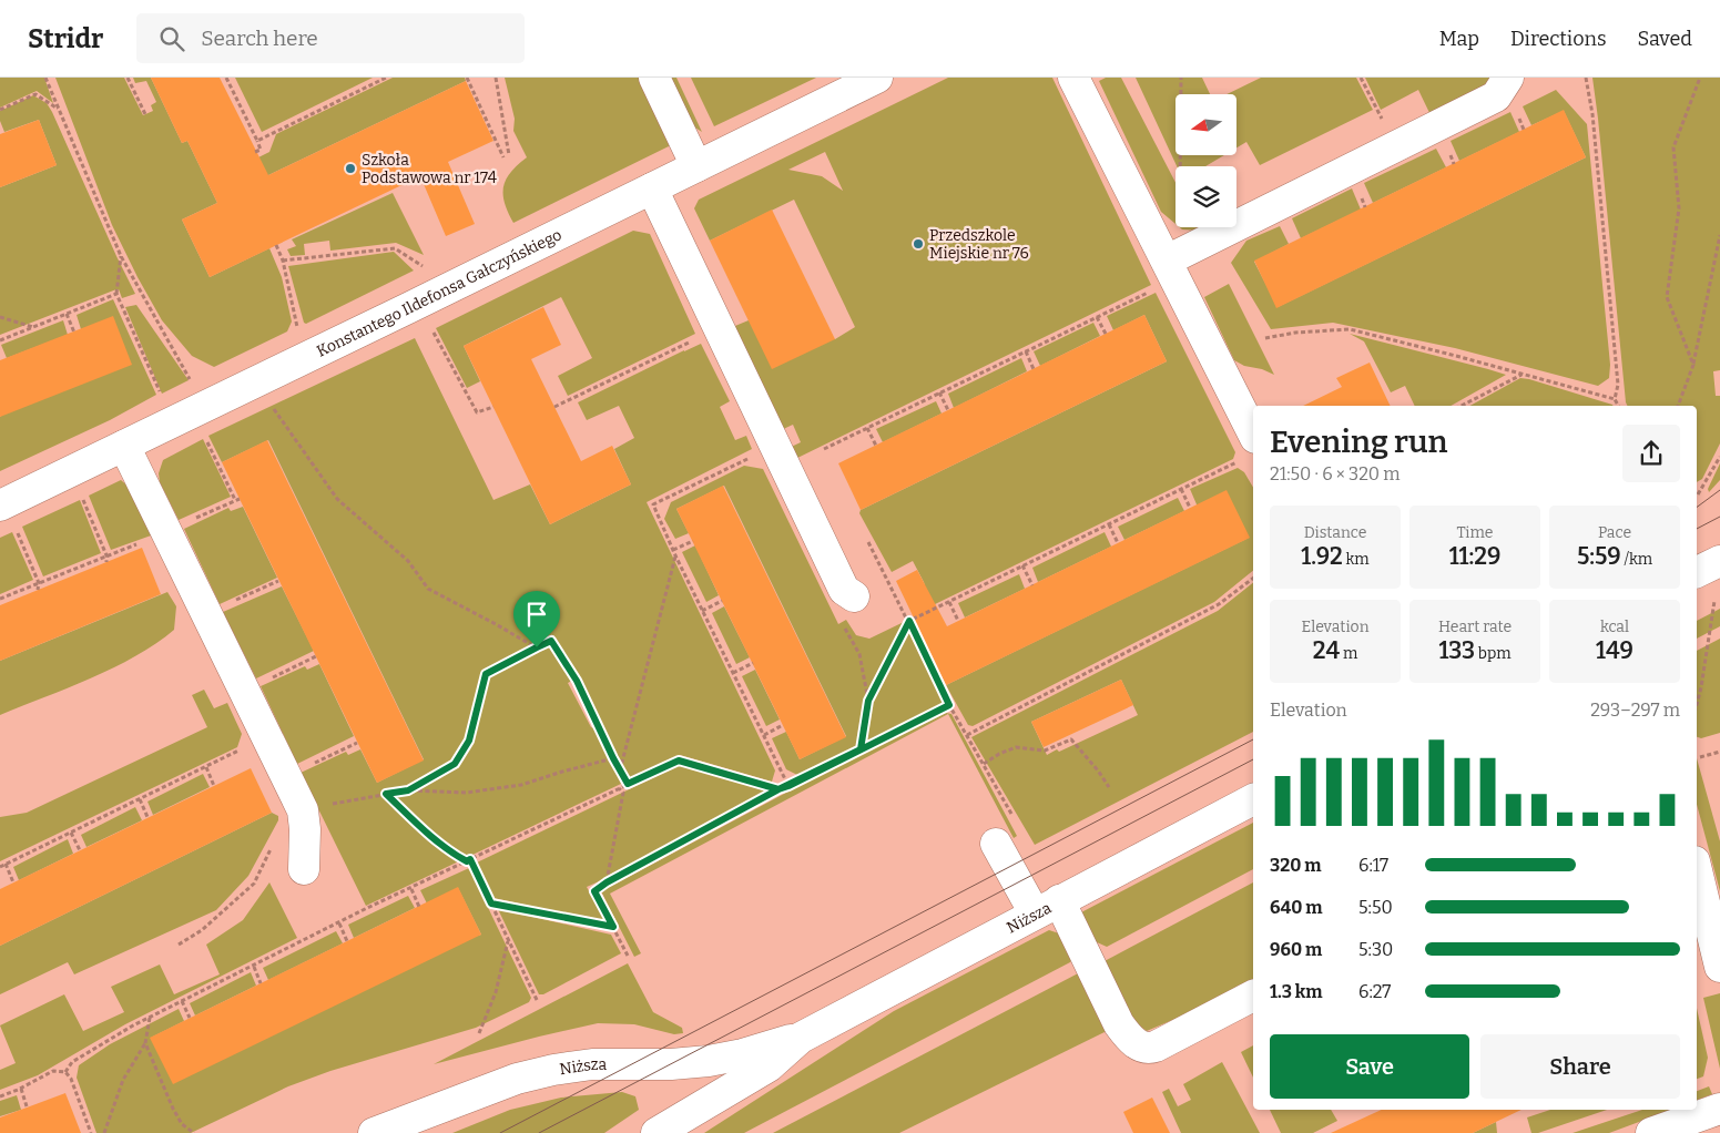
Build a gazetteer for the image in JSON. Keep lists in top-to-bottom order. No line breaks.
{"streets":{"street":["Konstantego Ildefonsa Gałczyńskiego","Niższa"]},"places":["Szkoła Podstawowa nr 174","Przedszkole Miejskie nr 76"],"north":"left","page":{"header":"Stridr","search":"Search here","nav":["Map","Directions","Saved"],"heading":["Evening run","21:50 · 6 × 320 m"],"stats":[["Distance","1.92 km"],["Time","11:29"],["Pace","5:59 /km"],["Elevation","24 m"],["Heart rate","133 bpm"],["kcal","149"]],"chart":["Elevation","293–297 m"],"list":[{"name":"320 m","note":"6:17"},{"name":"640 m","note":"5:50"},{"name":"960 m","note":"5:30"},{"name":"1.3 km","note":"6:27"}],"buttons":["Save","Share"]}}
